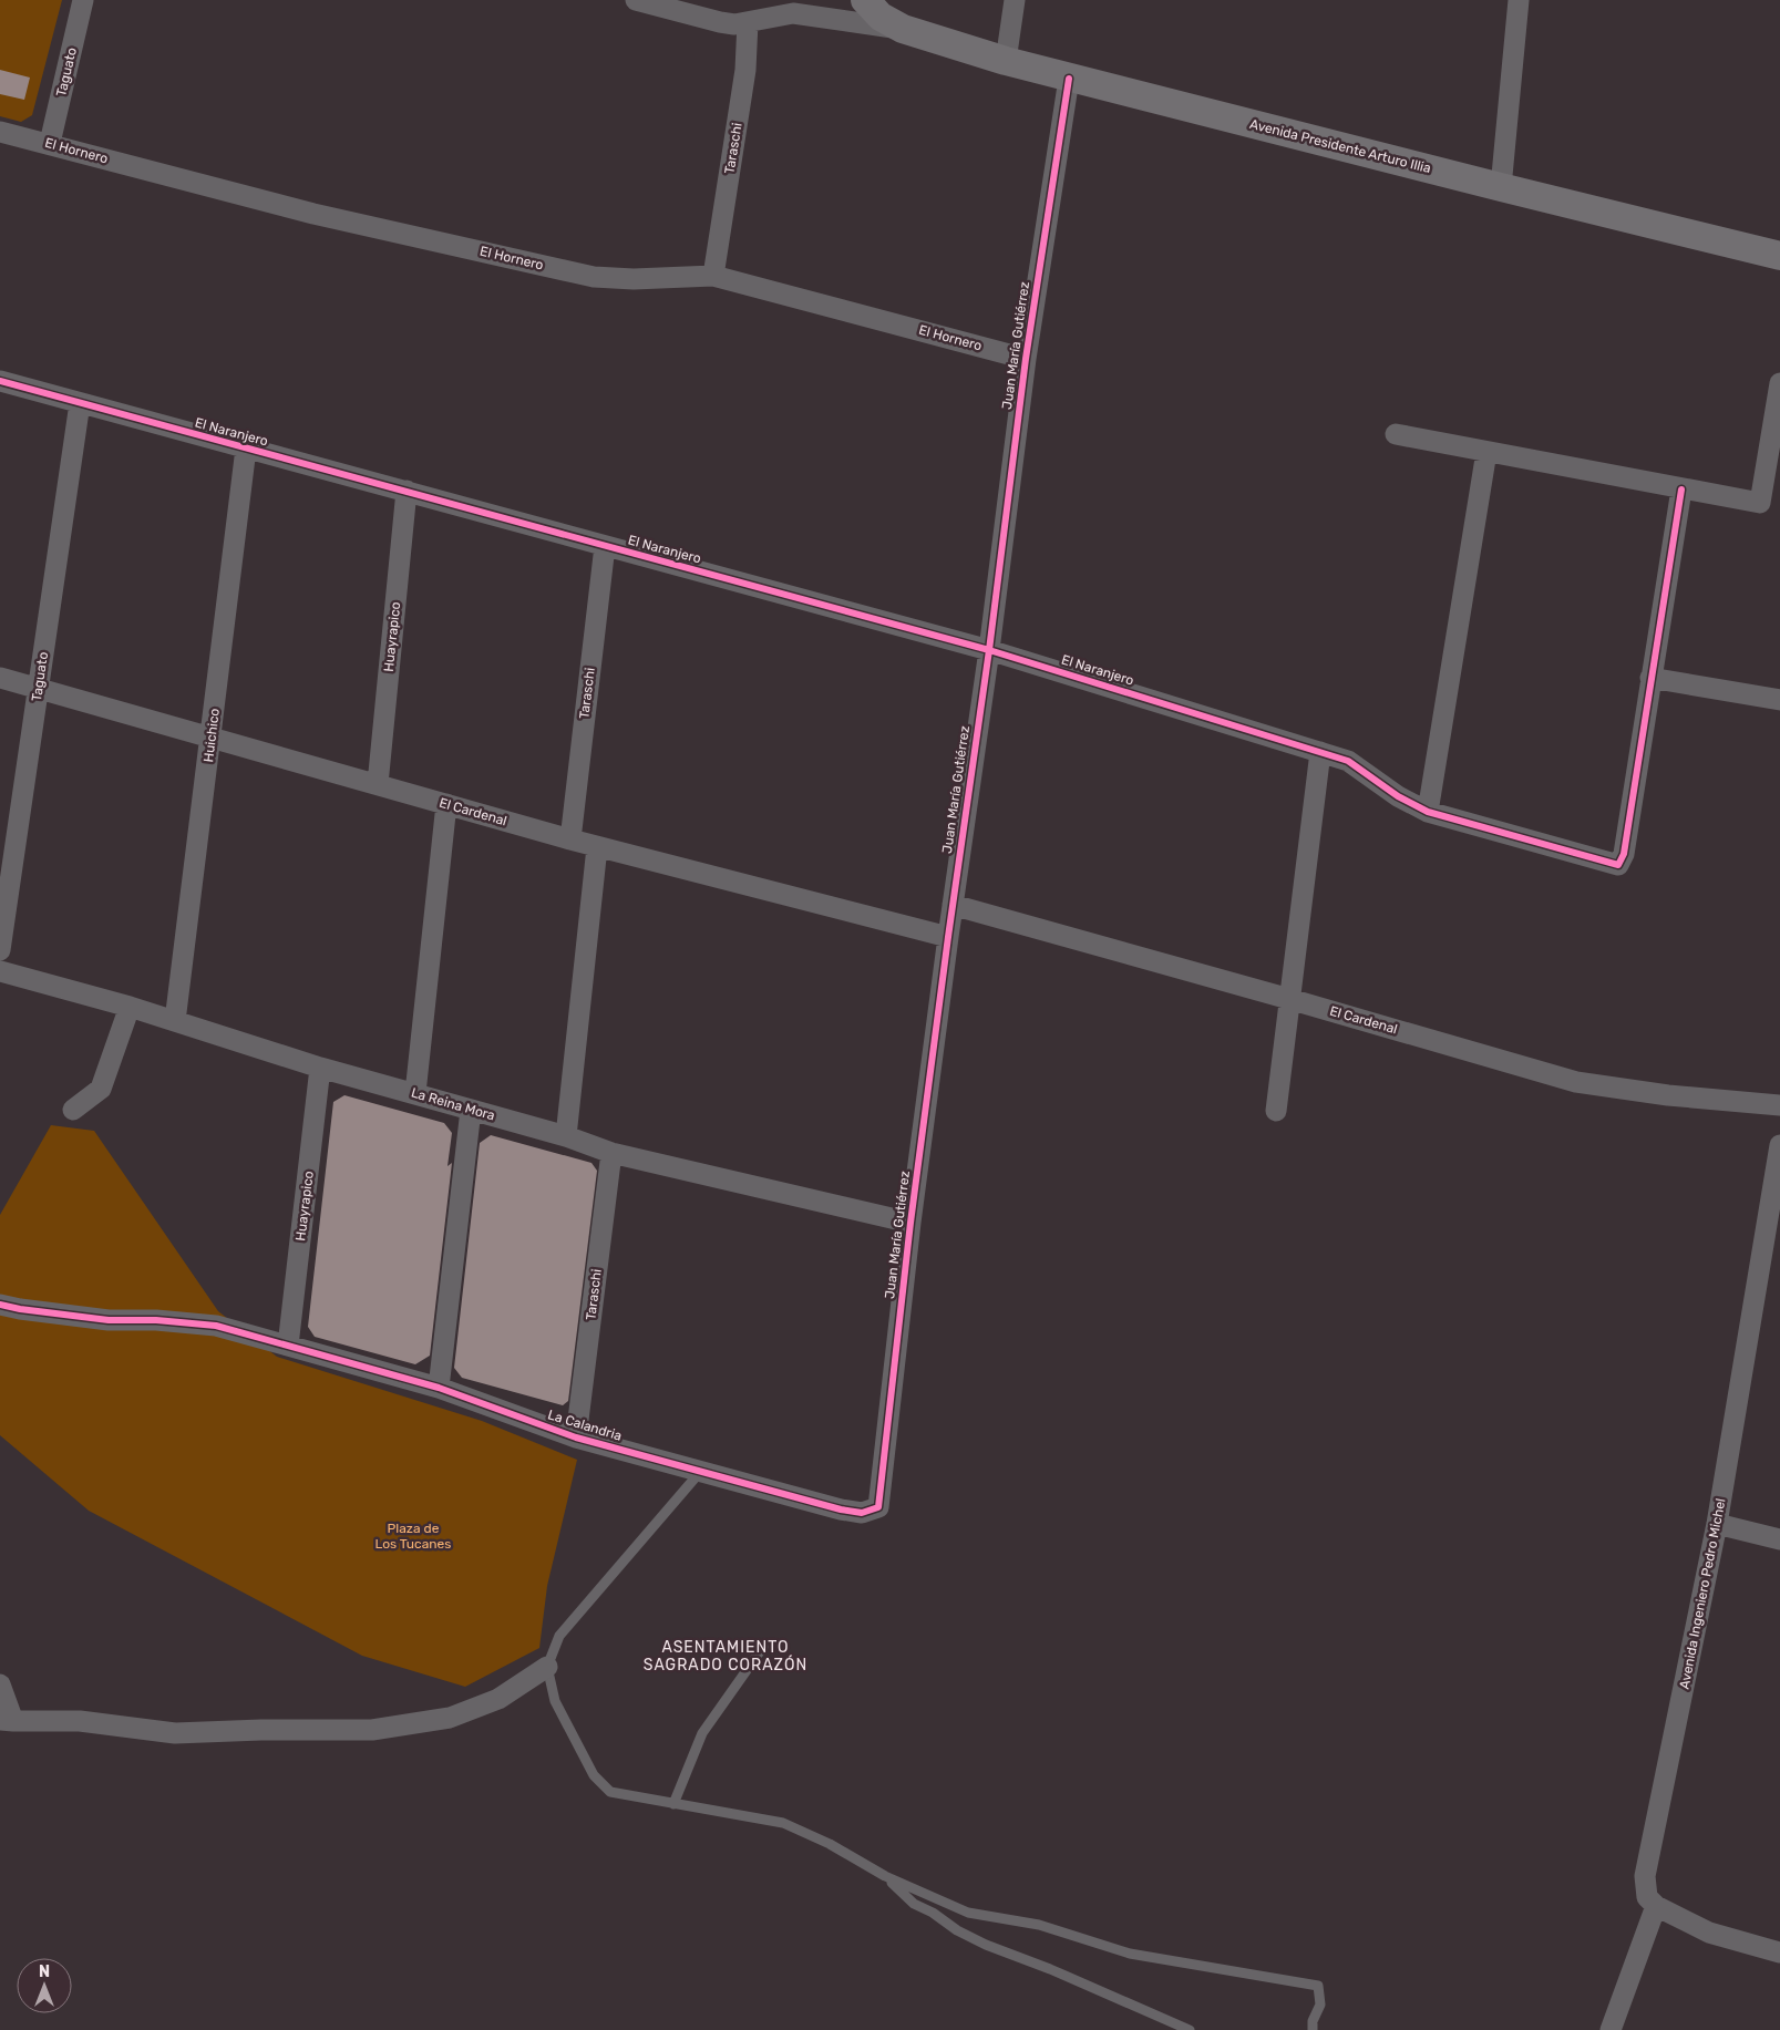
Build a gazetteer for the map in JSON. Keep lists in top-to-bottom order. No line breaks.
{"streets":{"street":["Taguato","Avenida Presidente Arturo Illia","Taraschi","El Hornero","Juan María Gutiérrez","El Naranjero","Huayrapico","Huichico","El Cardenal","La Reina Mora","La Calandria","Avenida Ingeniero Pedro Michel"]},"crossings":[["Taguato","El Hornero"],["Taguato","El Naranjero"],["Taguato","El Cardenal"],["Avenida Presidente Arturo Illia","Juan María Gutiérrez"],["Taraschi","El Hornero"],["Taraschi","El Naranjero"],["Taraschi","El Cardenal"],["Taraschi","La Reina Mora"],["Taraschi","La Calandria"],["El Hornero","Juan María Gutiérrez"],["Juan María Gutiérrez","El Naranjero"],["Juan María Gutiérrez","El Cardenal"],["Juan María Gutiérrez","La Reina Mora"],["Juan María Gutiérrez","La Calandria"],["El Naranjero","Huayrapico"],["El Naranjero","Huichico"],["Huayrapico","El Cardenal"],["Huayrapico","La Reina Mora"],["Huayrapico","La Calandria"],["Huichico","El Cardenal"],["Huichico","La Reina Mora"]],"districts":["ASENTAMIENTO SAGRADO CORAZÓN"],"parks":["Plaza de Los Tucanes"],"north":"top"}
